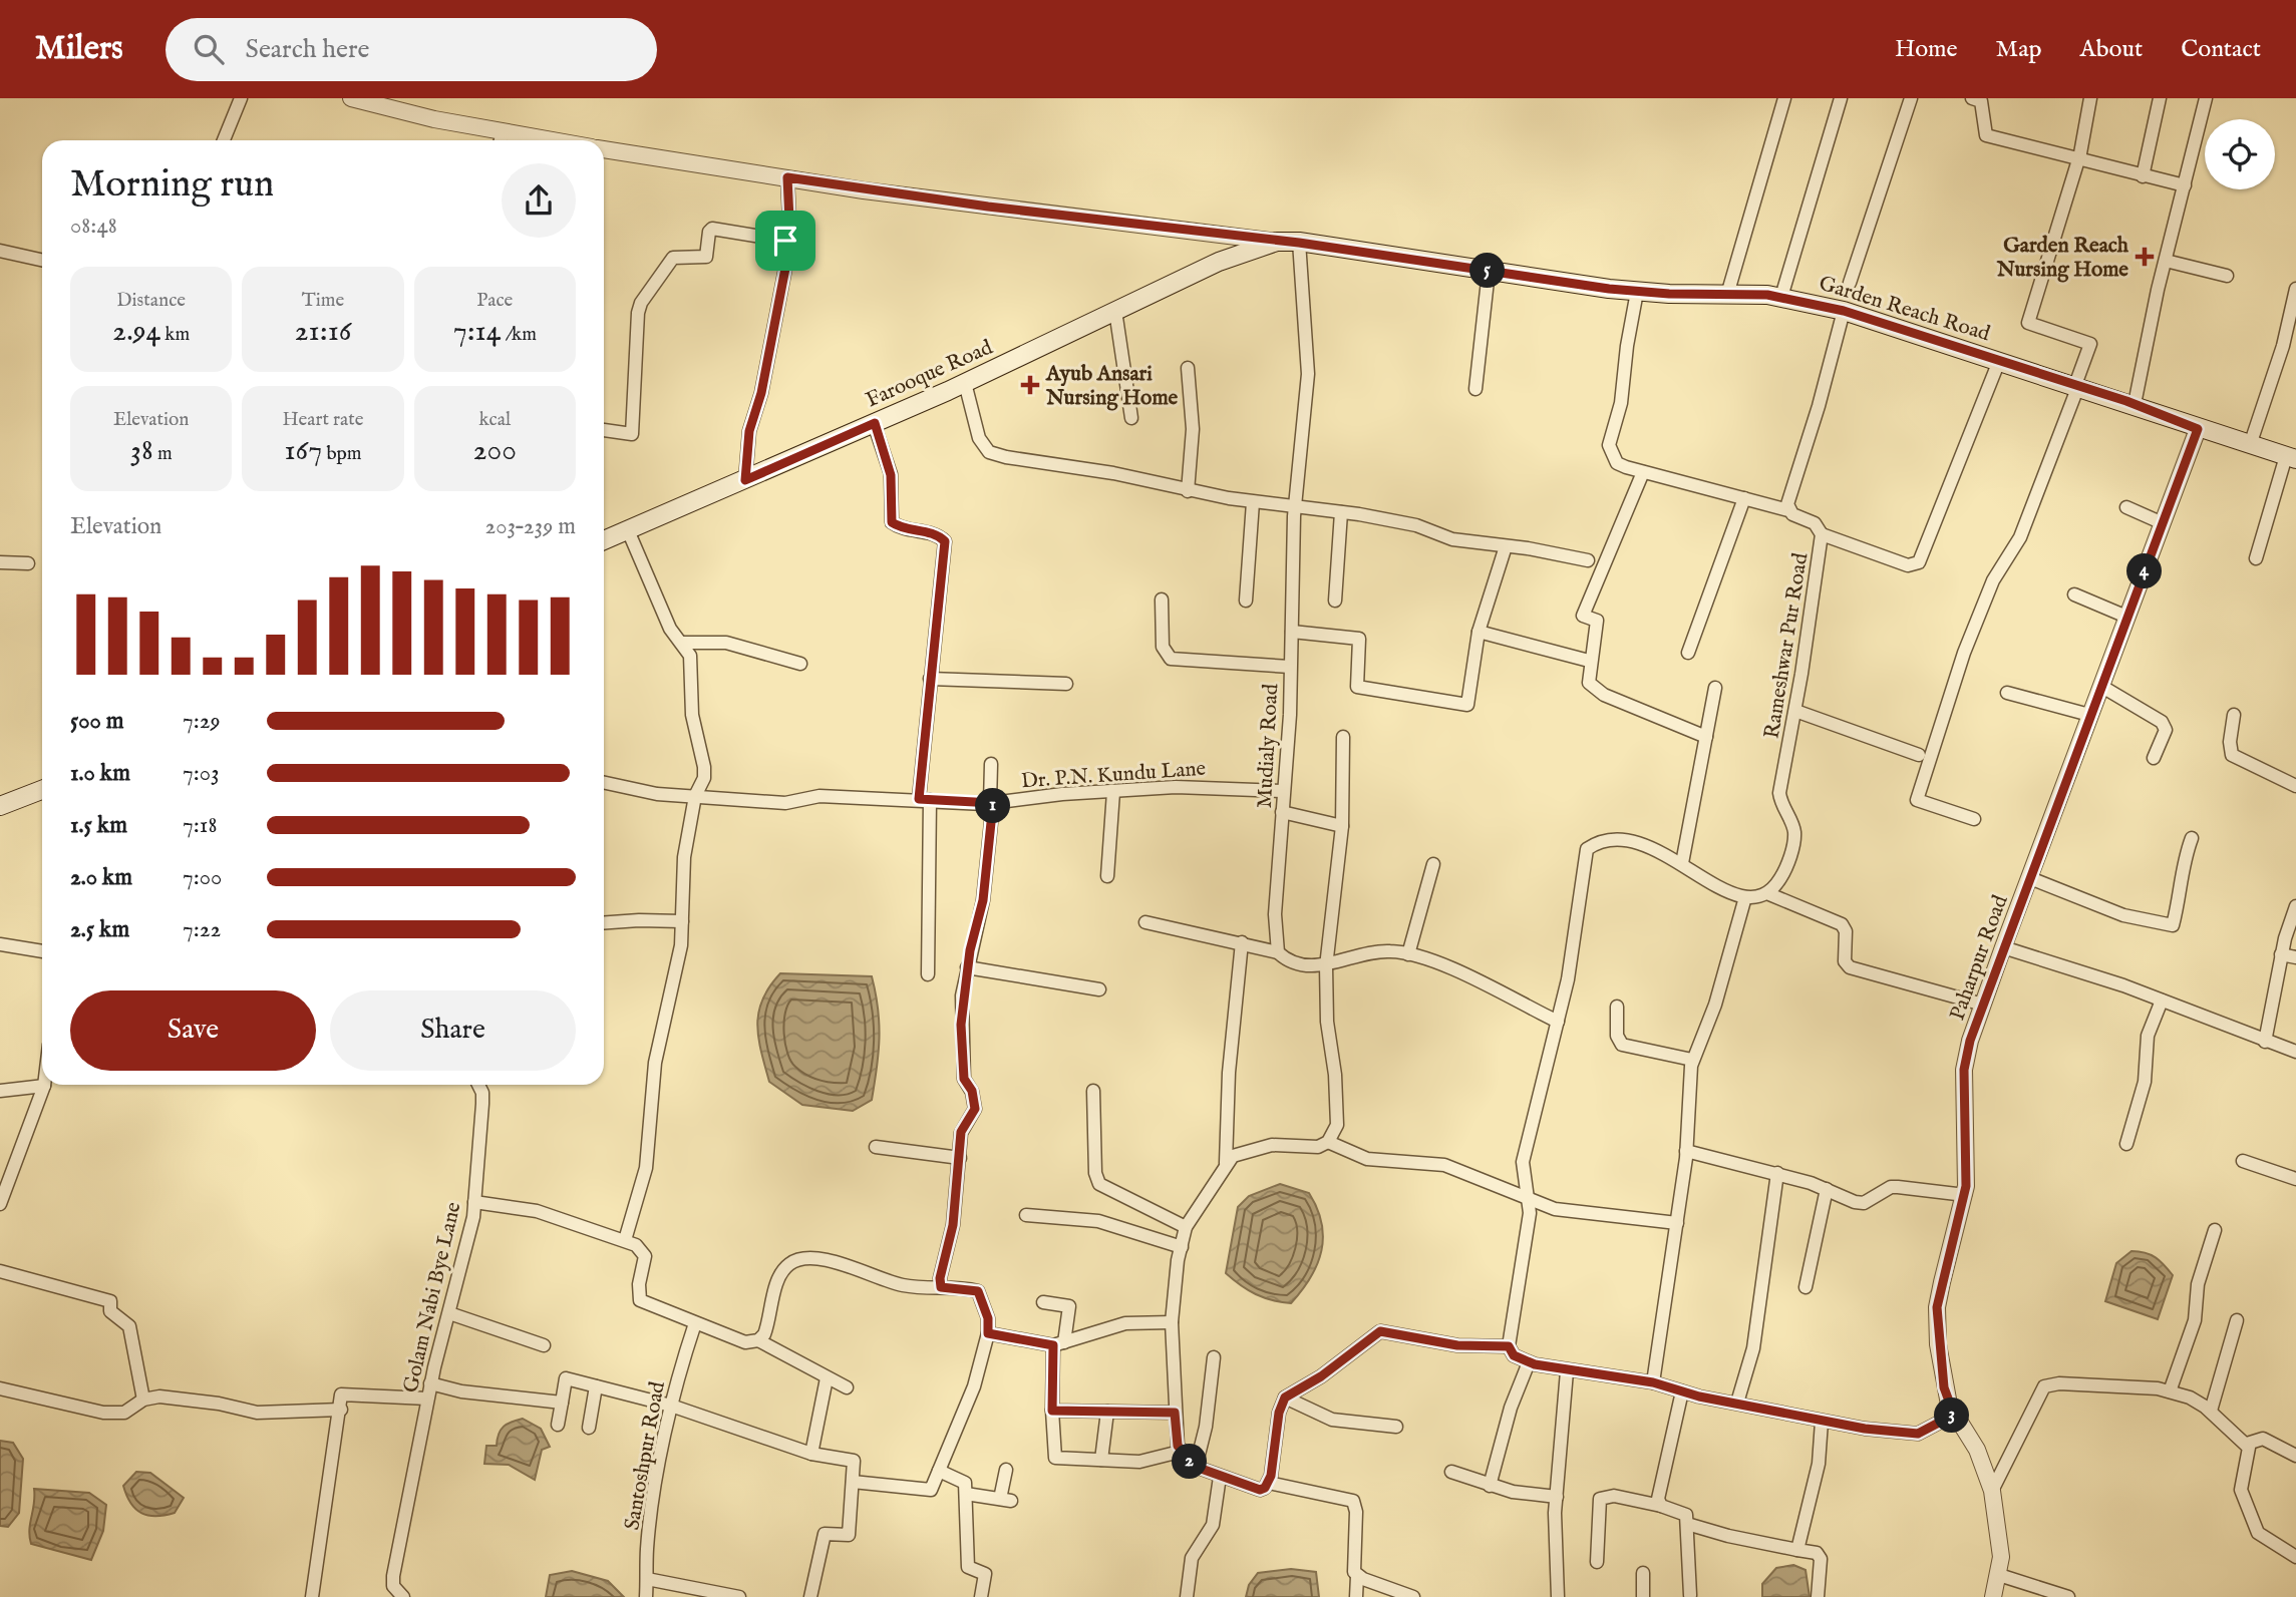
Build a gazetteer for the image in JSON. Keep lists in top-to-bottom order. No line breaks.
{"streets":{"main road":["Garden Reach Road","Farooque Road"],"street":["Rameshwar Pur Road","Mudialy Road","Dr. P.N. Kundu Lane","Paharpur Road","Golam Nabi Bye Lane","Santoshpur Road"]},"crossings":[["Garden Reach Road","Farooque Road"],["Garden Reach Road","Rameshwar Pur Road"],["Garden Reach Road","Mudialy Road"],["Garden Reach Road","Paharpur Road"],["Mudialy Road","Dr. P.N. Kundu Lane"]],"places":{"health":["Garden Reach Nursing Home","Ayub Ansari Nursing Home"]},"page":{"header":"Milers","search":"Search here","nav":["Home","Map","About","Contact"],"heading":["Morning run","08:48"],"pins":["5","4","1","3","2"],"stats":[["Distance","2.94 km"],["Time","21:16"],["Pace","7:14 /km"],["Elevation","38 m"],["Heart rate","167 bpm"],["kcal","200"]],"chart":["Elevation","203–239 m"],"list":[{"name":"500 m","note":"7:29"},{"name":"1.0 km","note":"7:03"},{"name":"1.5 km","note":"7:18"},{"name":"2.0 km","note":"7:00"},{"name":"2.5 km","note":"7:22"}],"buttons":["Save","Share"]}}
